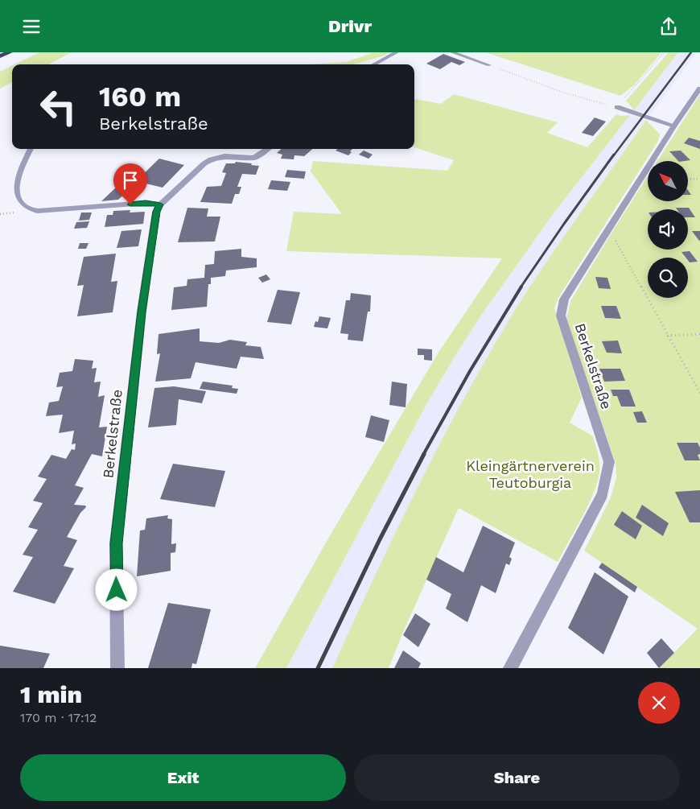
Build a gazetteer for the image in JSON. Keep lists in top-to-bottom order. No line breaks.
{"streets":{"street":["Berkelstraße"]},"parks":["Kleingärtnerverein Teutoburgia"],"north":"top left","page":{"header":"Drivr","turn":["160 m","Berkelstraße"],"heading":["1 min","170 m · 17:12"],"buttons":["Exit","Share"]}}
